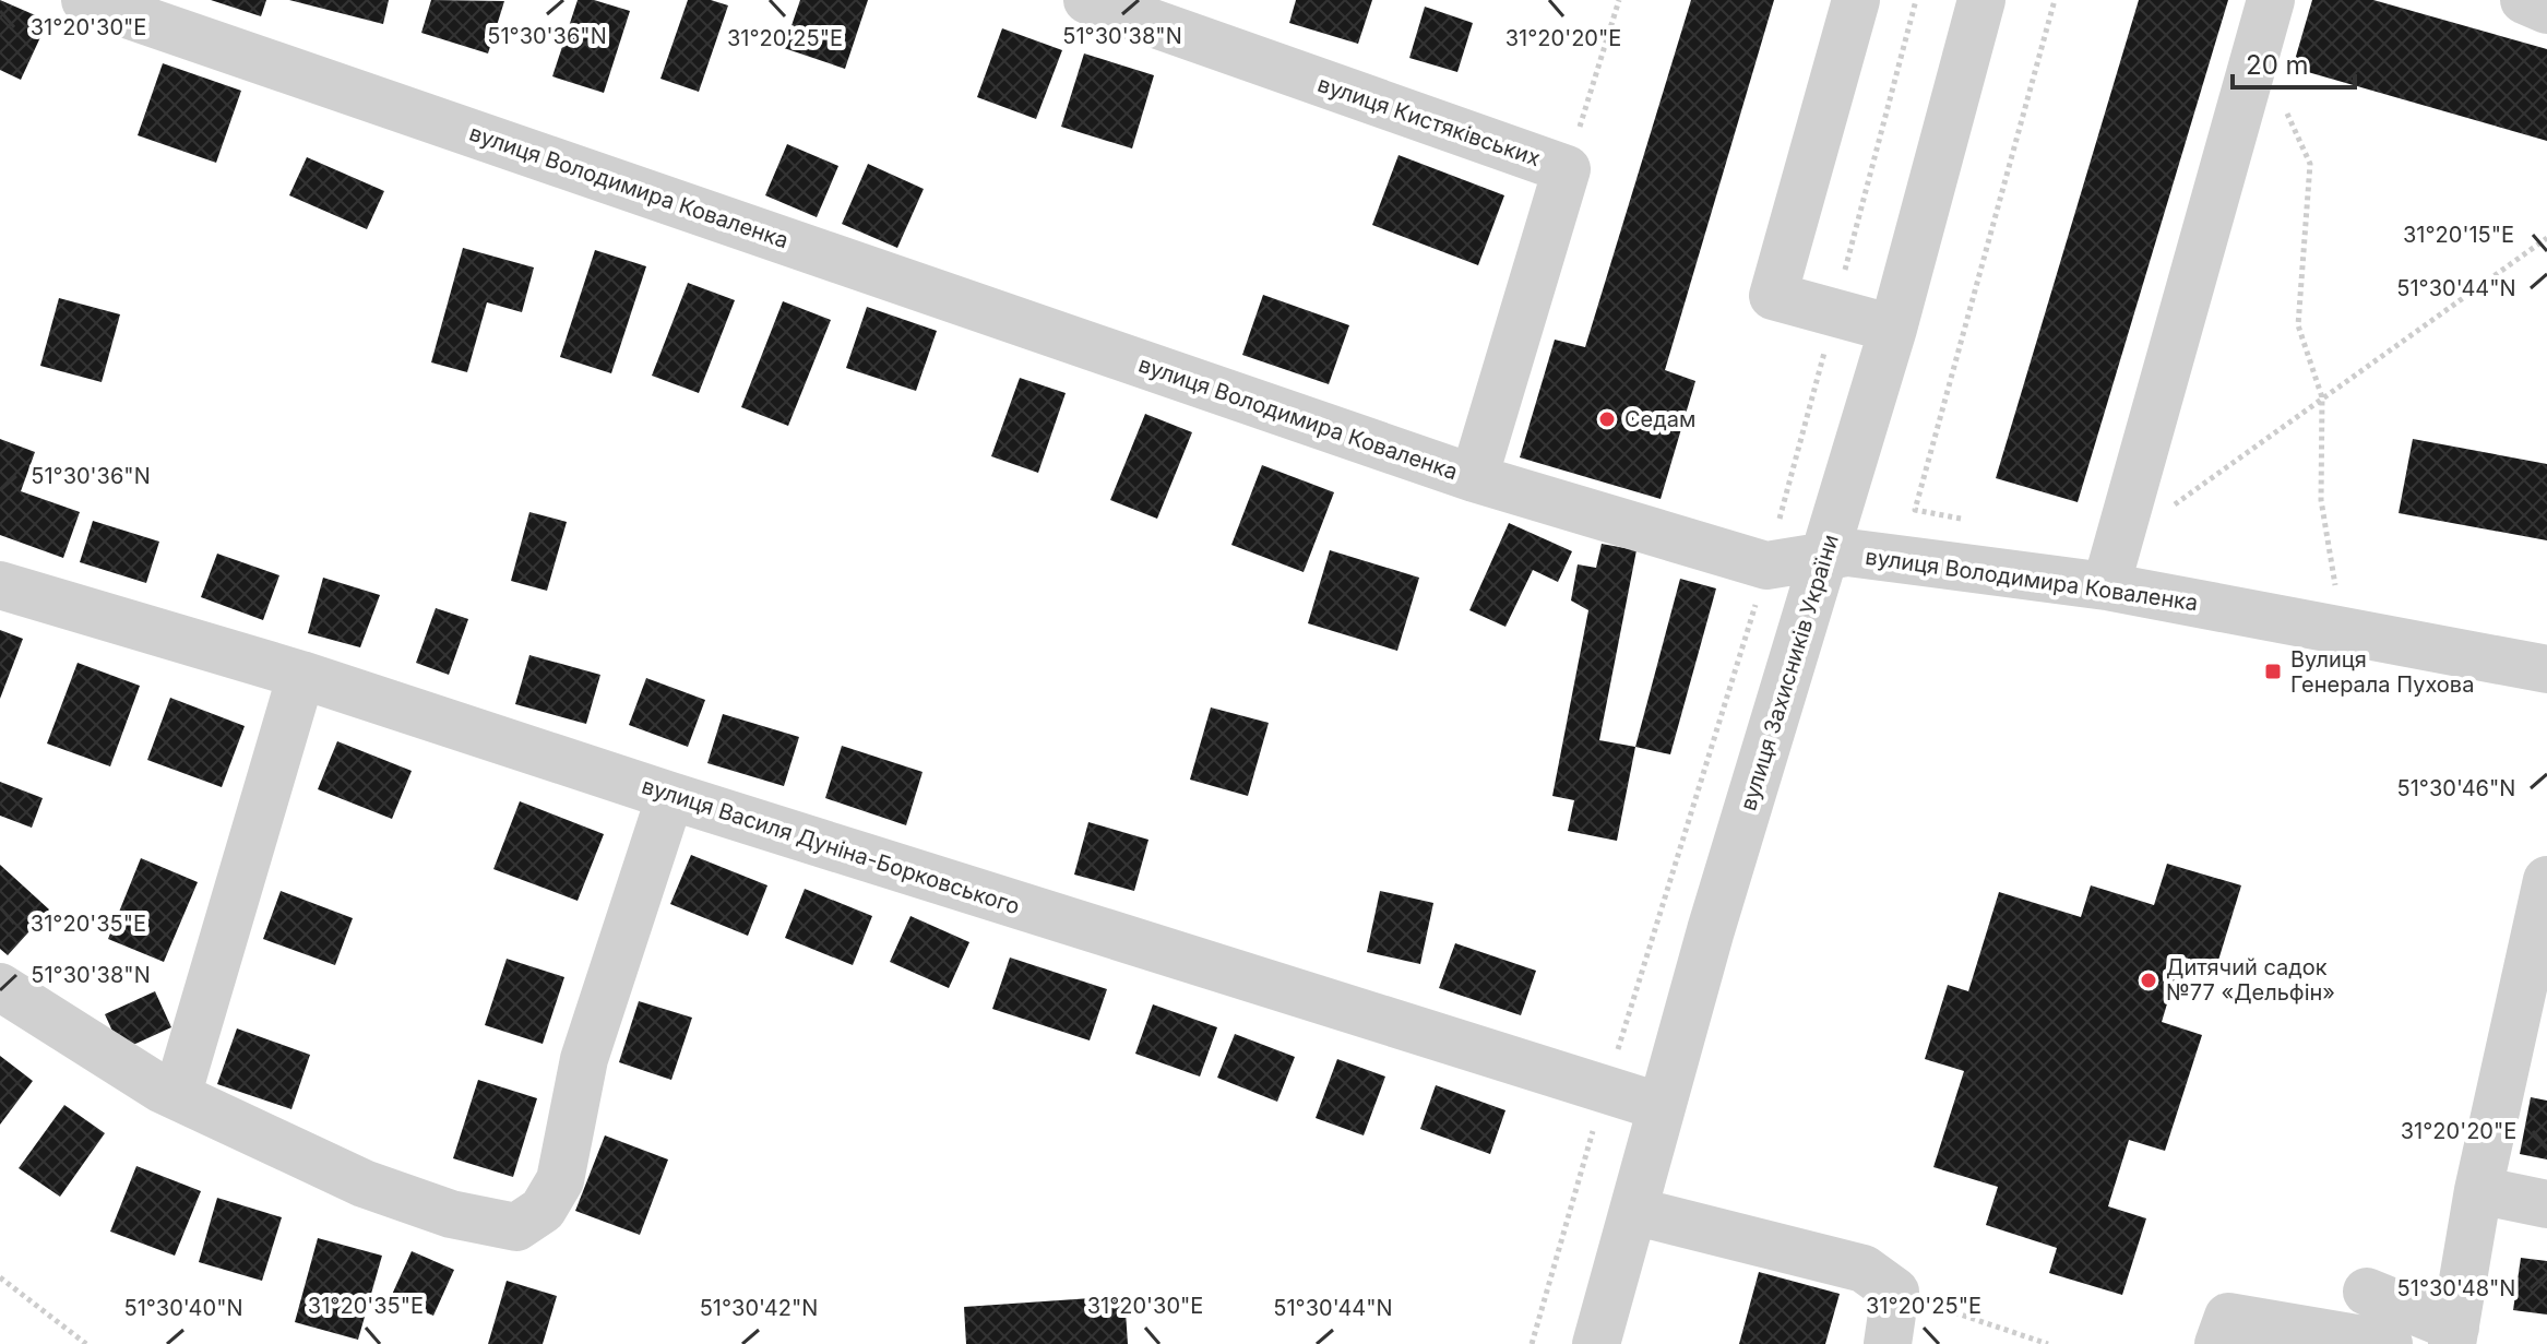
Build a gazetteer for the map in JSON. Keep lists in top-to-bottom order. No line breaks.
{"streets":{"street":["вулиця Кистяківських","вулиця Володимира Коваленка","вулиця Захисників України","вулиця Василя Дуніна-Борковського"]},"crossings":[["вулиця Кистяківських","вулиця Володимира Коваленка"],["вулиця Володимира Коваленка","вулиця Захисників України"],["вулиця Захисників України","вулиця Василя Дуніна-Борковського"]],"places":{"other":["Седам","Дитячий садок №77 «Дельфін»"],"transit":["Вулиця Генерала Пухова"]},"scale_bar":"20 m","coordinates":["31°20'30\"E","51°30'36\"N","51°30'38\"N","31°20'25\"E","31°20'20\"E","31°20'15\"E","51°30'44\"N","51°30'46\"N","31°20'35\"E","51°30'48\"N","51°30'40\"N","51°30'42\"N"]}
